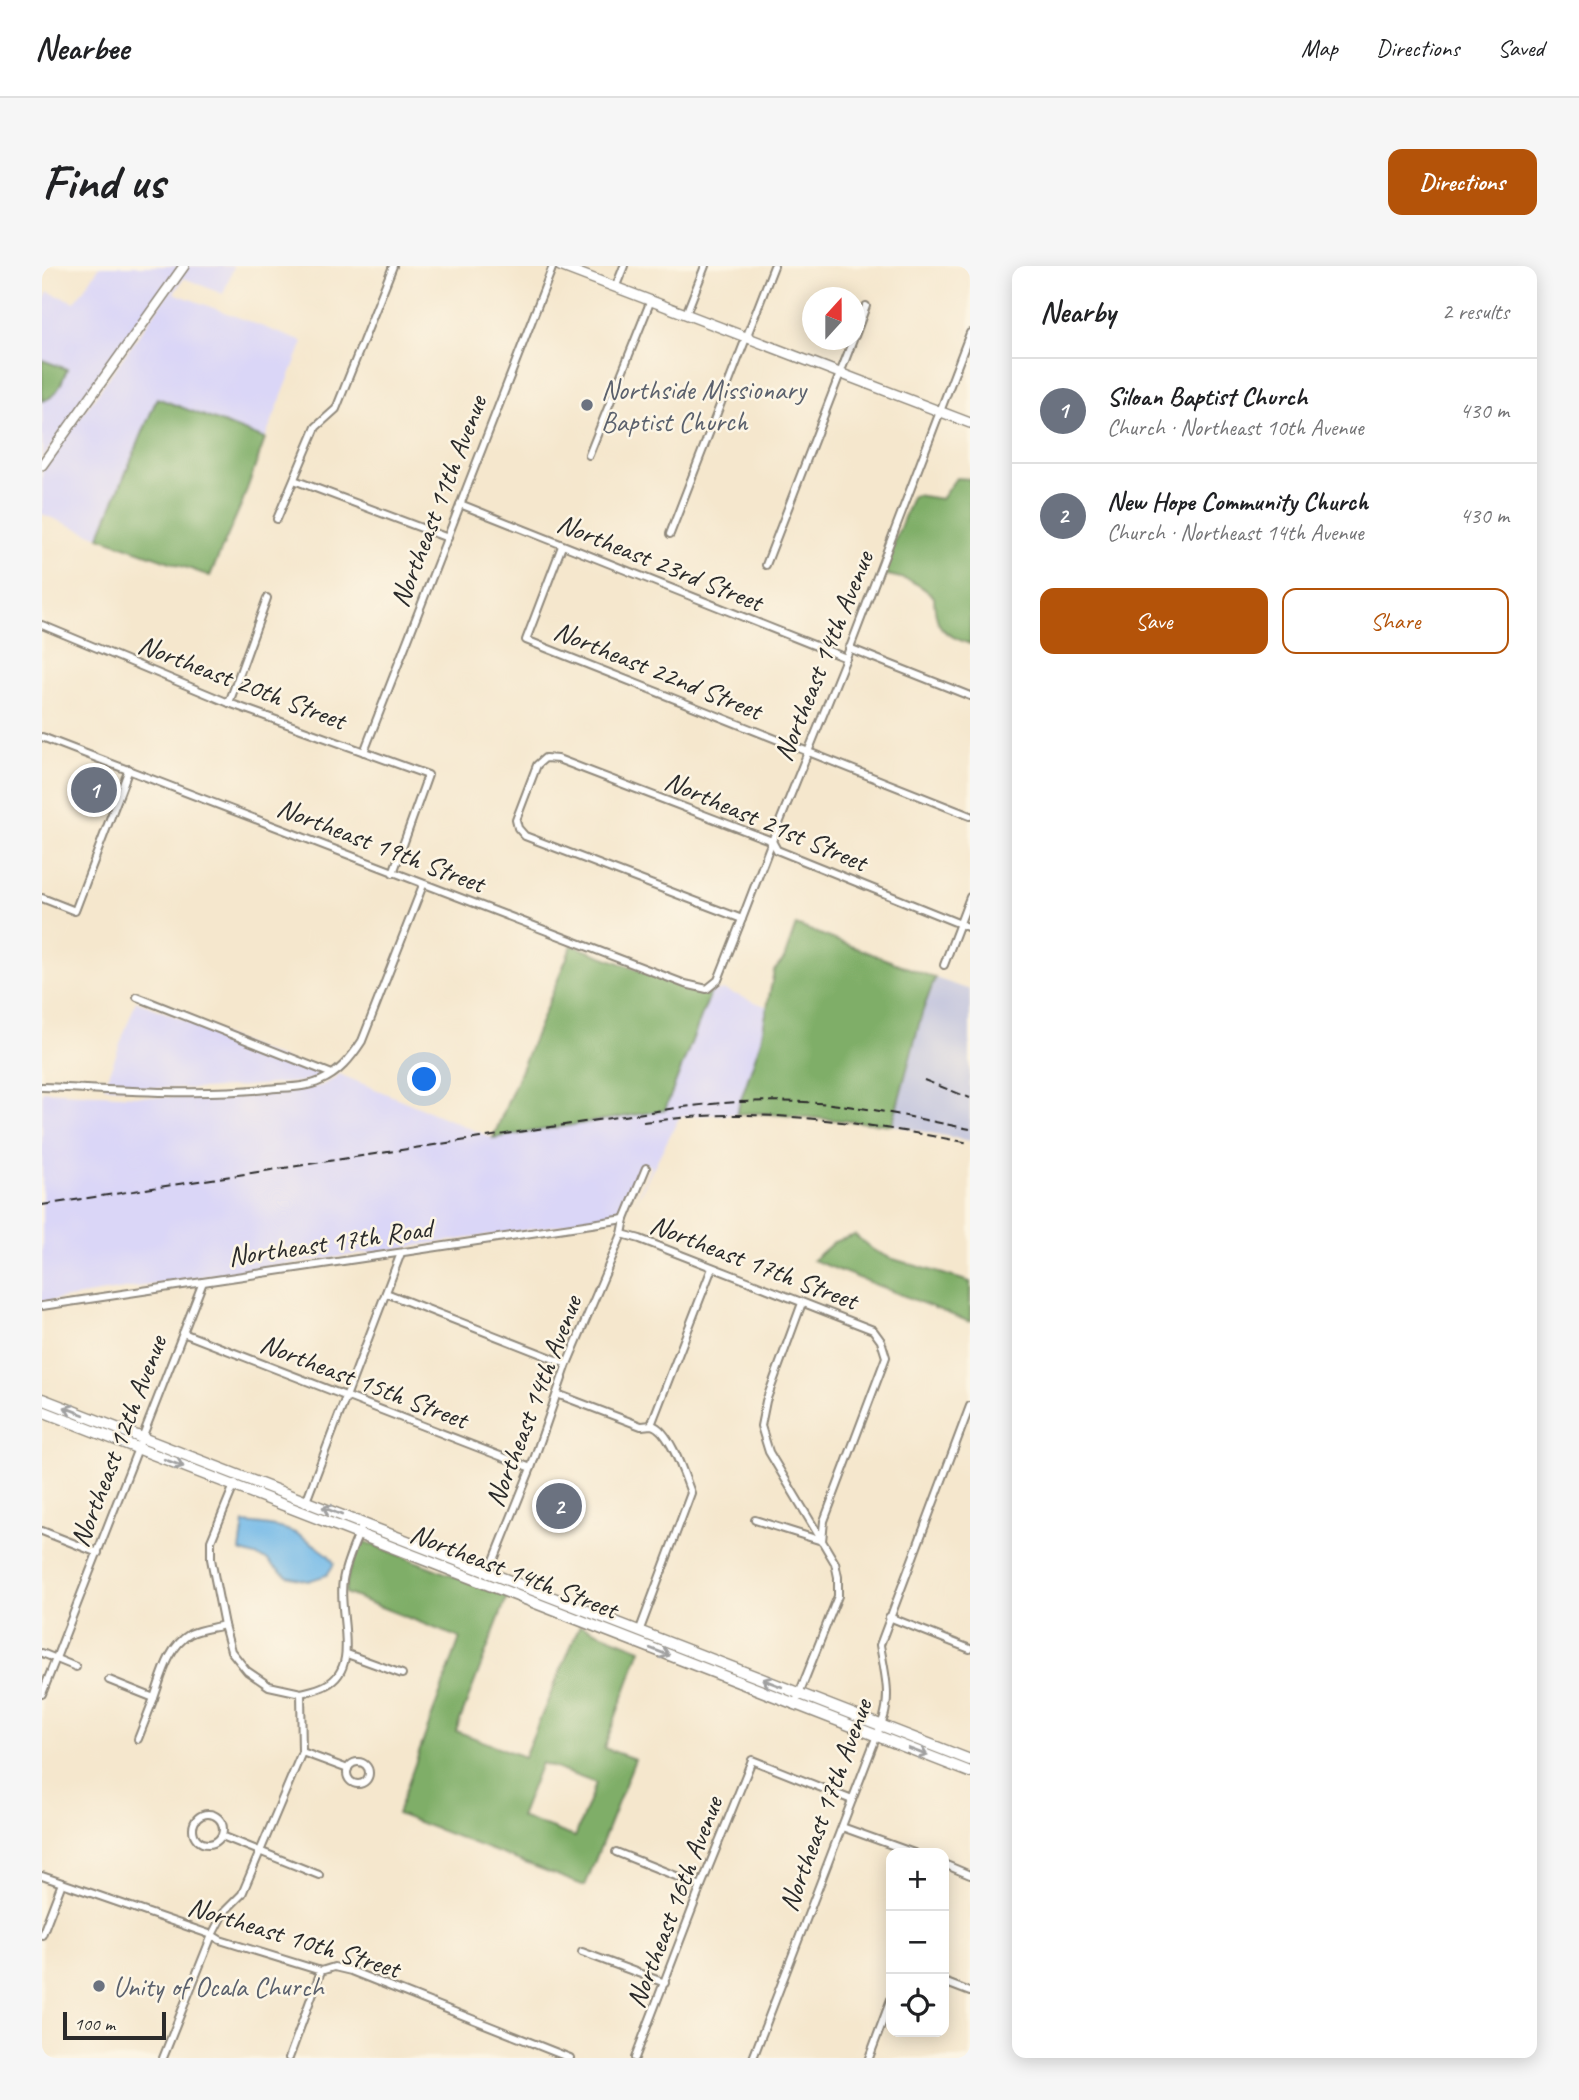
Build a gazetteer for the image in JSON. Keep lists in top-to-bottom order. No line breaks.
{"streets":{"main road":["Northeast 14th Street"],"street":["Northeast 11th Avenue","Northeast 23rd Street","Northeast 14th Avenue","Northeast 22nd Street","Northeast 20th Street","Northeast 21st Street","Northeast 19th Street","Northeast 17th Road","Northeast 17th Street","Northeast 15th Street","Northeast 12th Avenue","Northeast 17th Avenue","Northeast 16th Avenue","Northeast 10th Street"]},"crossings":[["Northeast 11th Avenue","Northeast 23rd Street"],["Northeast 11th Avenue","Northeast 20th Street"],["Northeast 23rd Street","Northeast 14th Avenue"],["Northeast 23rd Street","Northeast 22nd Street"],["Northeast 14th Avenue","Northeast 22nd Street"],["Northeast 14th Avenue","Northeast 21st Street"],["Northeast 14th Avenue","Northeast 19th Street"],["Northeast 14th Avenue","Northeast 17th Street"],["Northeast 14th Avenue","Northeast 15th Street"],["Northeast 14th Avenue","Northeast 14th Street"],["Northeast 20th Street","Northeast 19th Street"],["Northeast 17th Road","Northeast 17th Street"],["Northeast 17th Road","Northeast 12th Avenue"],["Northeast 15th Street","Northeast 12th Avenue"],["Northeast 12th Avenue","Northeast 14th Street"],["Northeast 14th Street","Northeast 17th Avenue"],["Northeast 17th Avenue","Northeast 16th Avenue"]],"places":["Northside Missionary Baptist Church","Unity of Ocala Church"],"scale_bar":"100 m","north":"top","page":{"header":"Nearbee","nav":["Map","Directions","Saved"],"buttons":["Directions",["Save","Share"]],"title":"Find us","heading":["Nearby","2 results"],"list":[{"mark":"1","name":"Siloan Baptist Church","note":"Church · Northeast 10th Avenue","value":"430 m"},{"mark":"2","name":"New Hope Community Church","note":"Church · Northeast 14th Avenue","value":"430 m"}],"pins":["1","2"],"map_buttons":["+","−"],"scale":"100 m"}}
